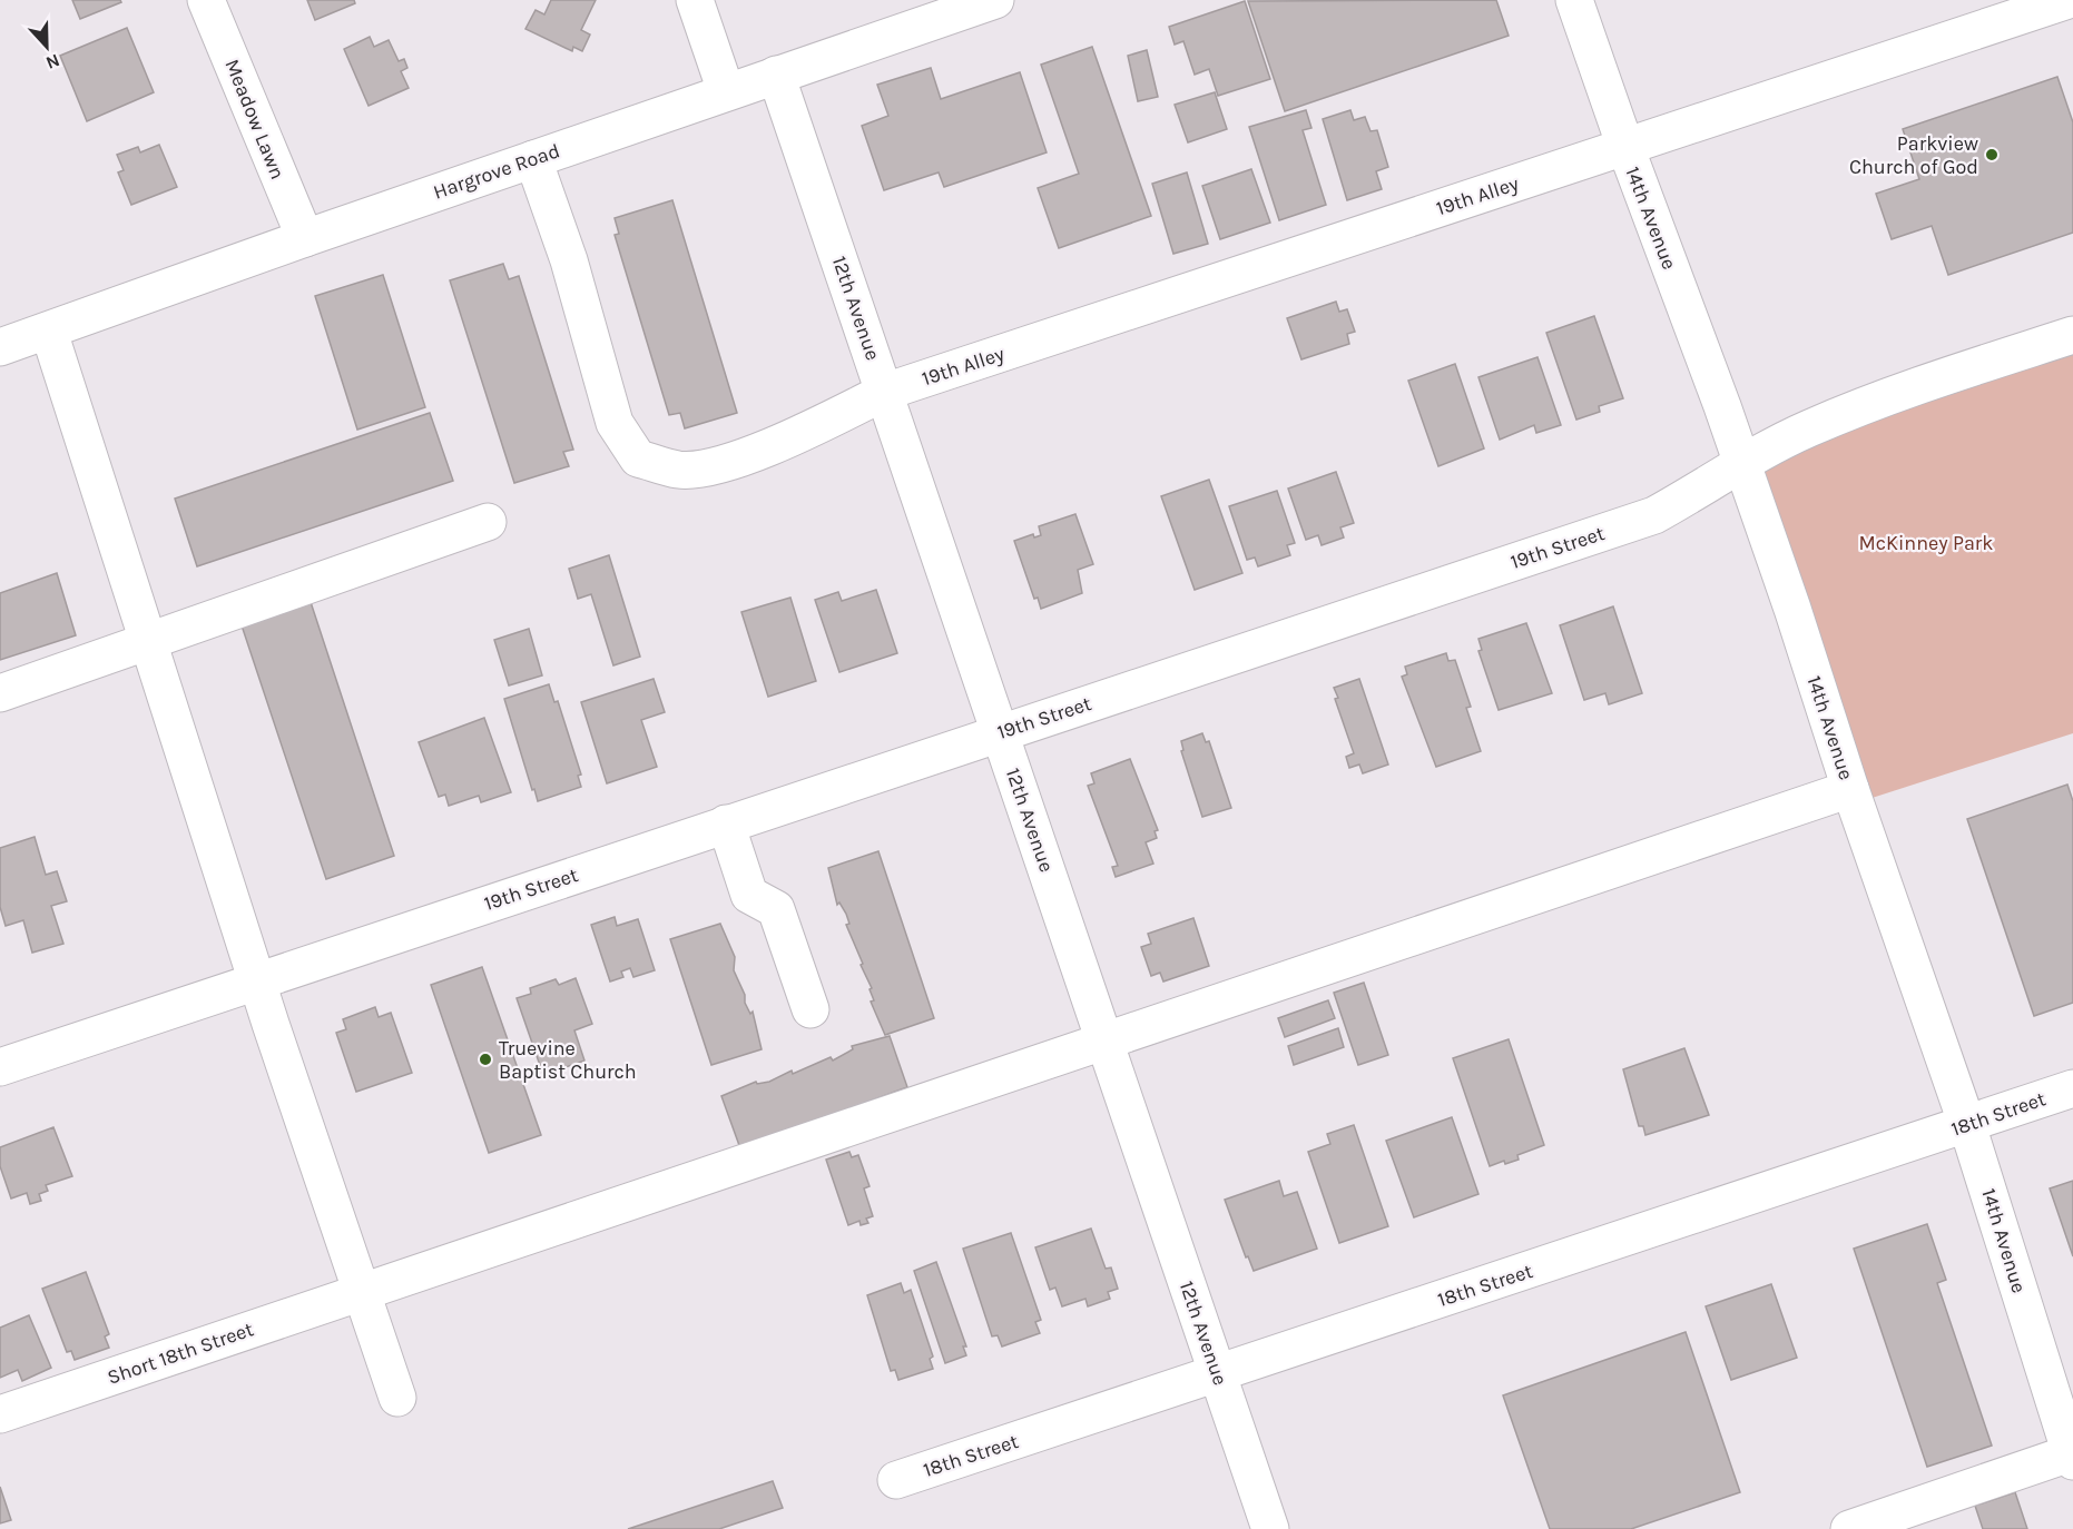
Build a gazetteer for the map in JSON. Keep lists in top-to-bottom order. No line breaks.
{"streets":{"street":["Meadow Lawn","Hargrove Road","19th Alley","14th Avenue","12th Avenue","19th Street","18th Street","Short 18th Street"]},"crossings":[["Meadow Lawn","Hargrove Road"],["Hargrove Road","19th Alley"],["Hargrove Road","12th Avenue"],["19th Alley","14th Avenue"],["19th Alley","12th Avenue"],["14th Avenue","19th Street"],["14th Avenue","18th Street"],["14th Avenue","Short 18th Street"],["12th Avenue","19th Street"],["12th Avenue","18th Street"],["12th Avenue","Short 18th Street"]],"parks":["McKinney Park"],"places":["Parkview Church of God","Truevine Baptist Church"],"north":"bottom"}
